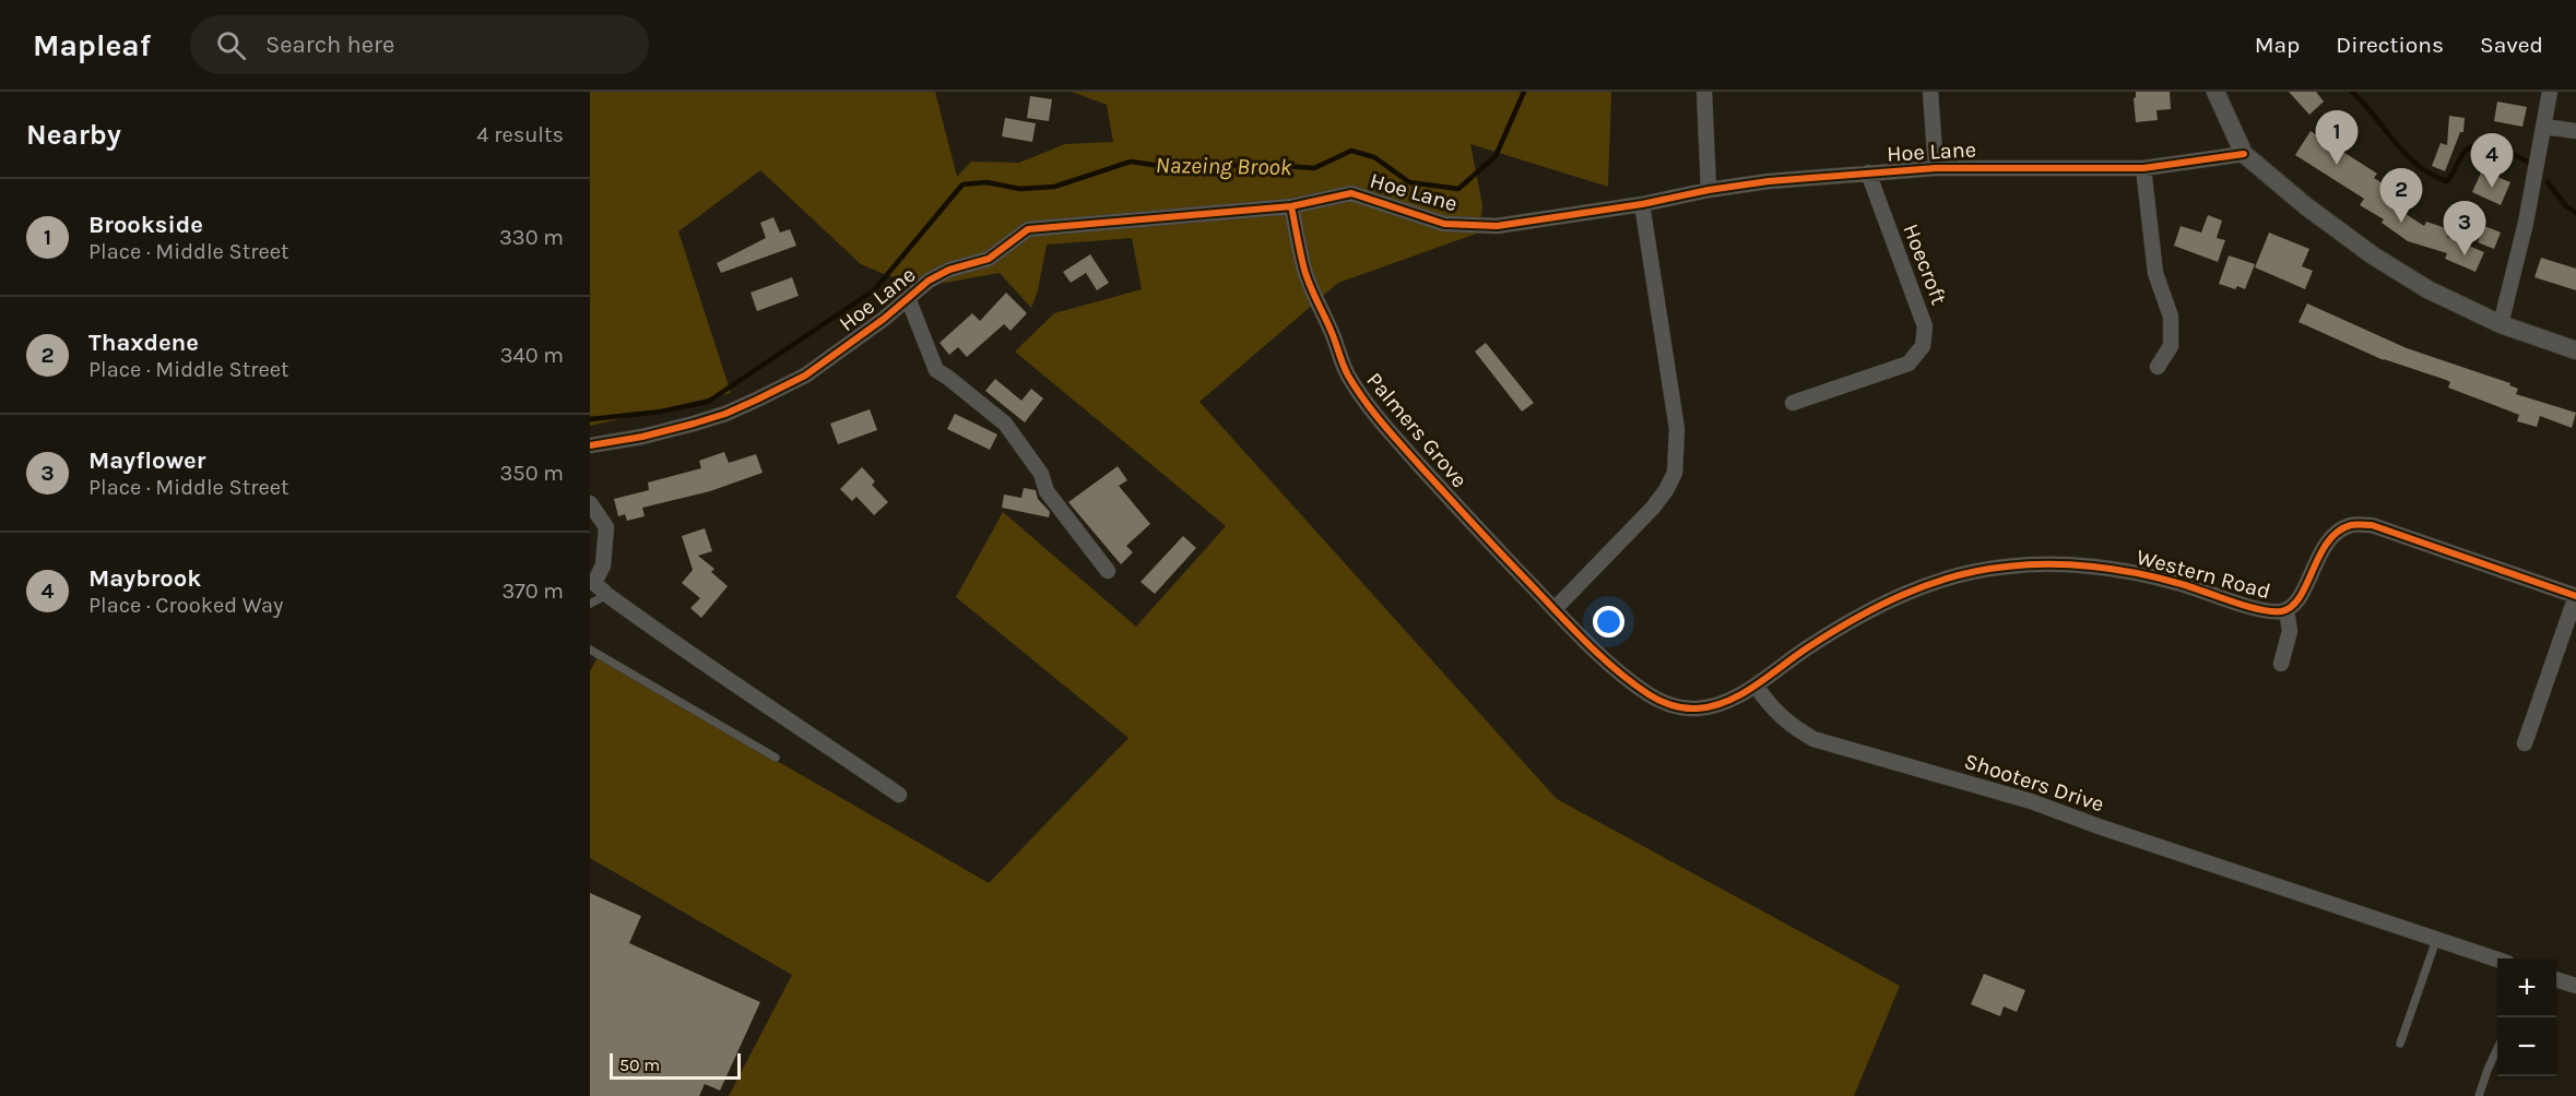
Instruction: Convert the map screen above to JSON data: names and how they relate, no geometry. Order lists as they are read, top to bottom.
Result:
{
  "streets": {
    "street": [
      "Hoe Lane",
      "Hoecroft",
      "Palmers Grove",
      "Western Road",
      "Shooters Drive"
    ]
  },
  "crossings": [
    ["Hoe Lane", "Hoecroft"],
    ["Hoe Lane", "Palmers Grove"],
    ["Palmers Grove", "Western Road"],
    ["Palmers Grove", "Shooters Drive"],
    ["Western Road", "Shooters Drive"]
  ],
  "water": ["Nazeing Brook"],
  "scale_bar": "50 m",
  "page": {
    "header": "Mapleaf",
    "search": "Search here",
    "nav": ["Map", "Directions", "Saved"],
    "heading": ["Nearby", "4 results"],
    "pins": [
      "1",
      "4",
      "2",
      "3"
    ],
    "list": [
      {
        "mark": "1",
        "name": "Brookside",
        "note": "Place · Middle Street",
        "value": "330 m"
      },
      {
        "mark": "2",
        "name": "Thaxdene",
        "note": "Place · Middle Street",
        "value": "340 m"
      },
      {
        "mark": "3",
        "name": "Mayflower",
        "note": "Place · Middle Street",
        "value": "350 m"
      },
      {
        "mark": "4",
        "name": "Maybrook",
        "note": "Place · Crooked Way",
        "value": "370 m"
      }
    ],
    "map_buttons": ["+", "−"],
    "scale": "50 m"
  }
}
